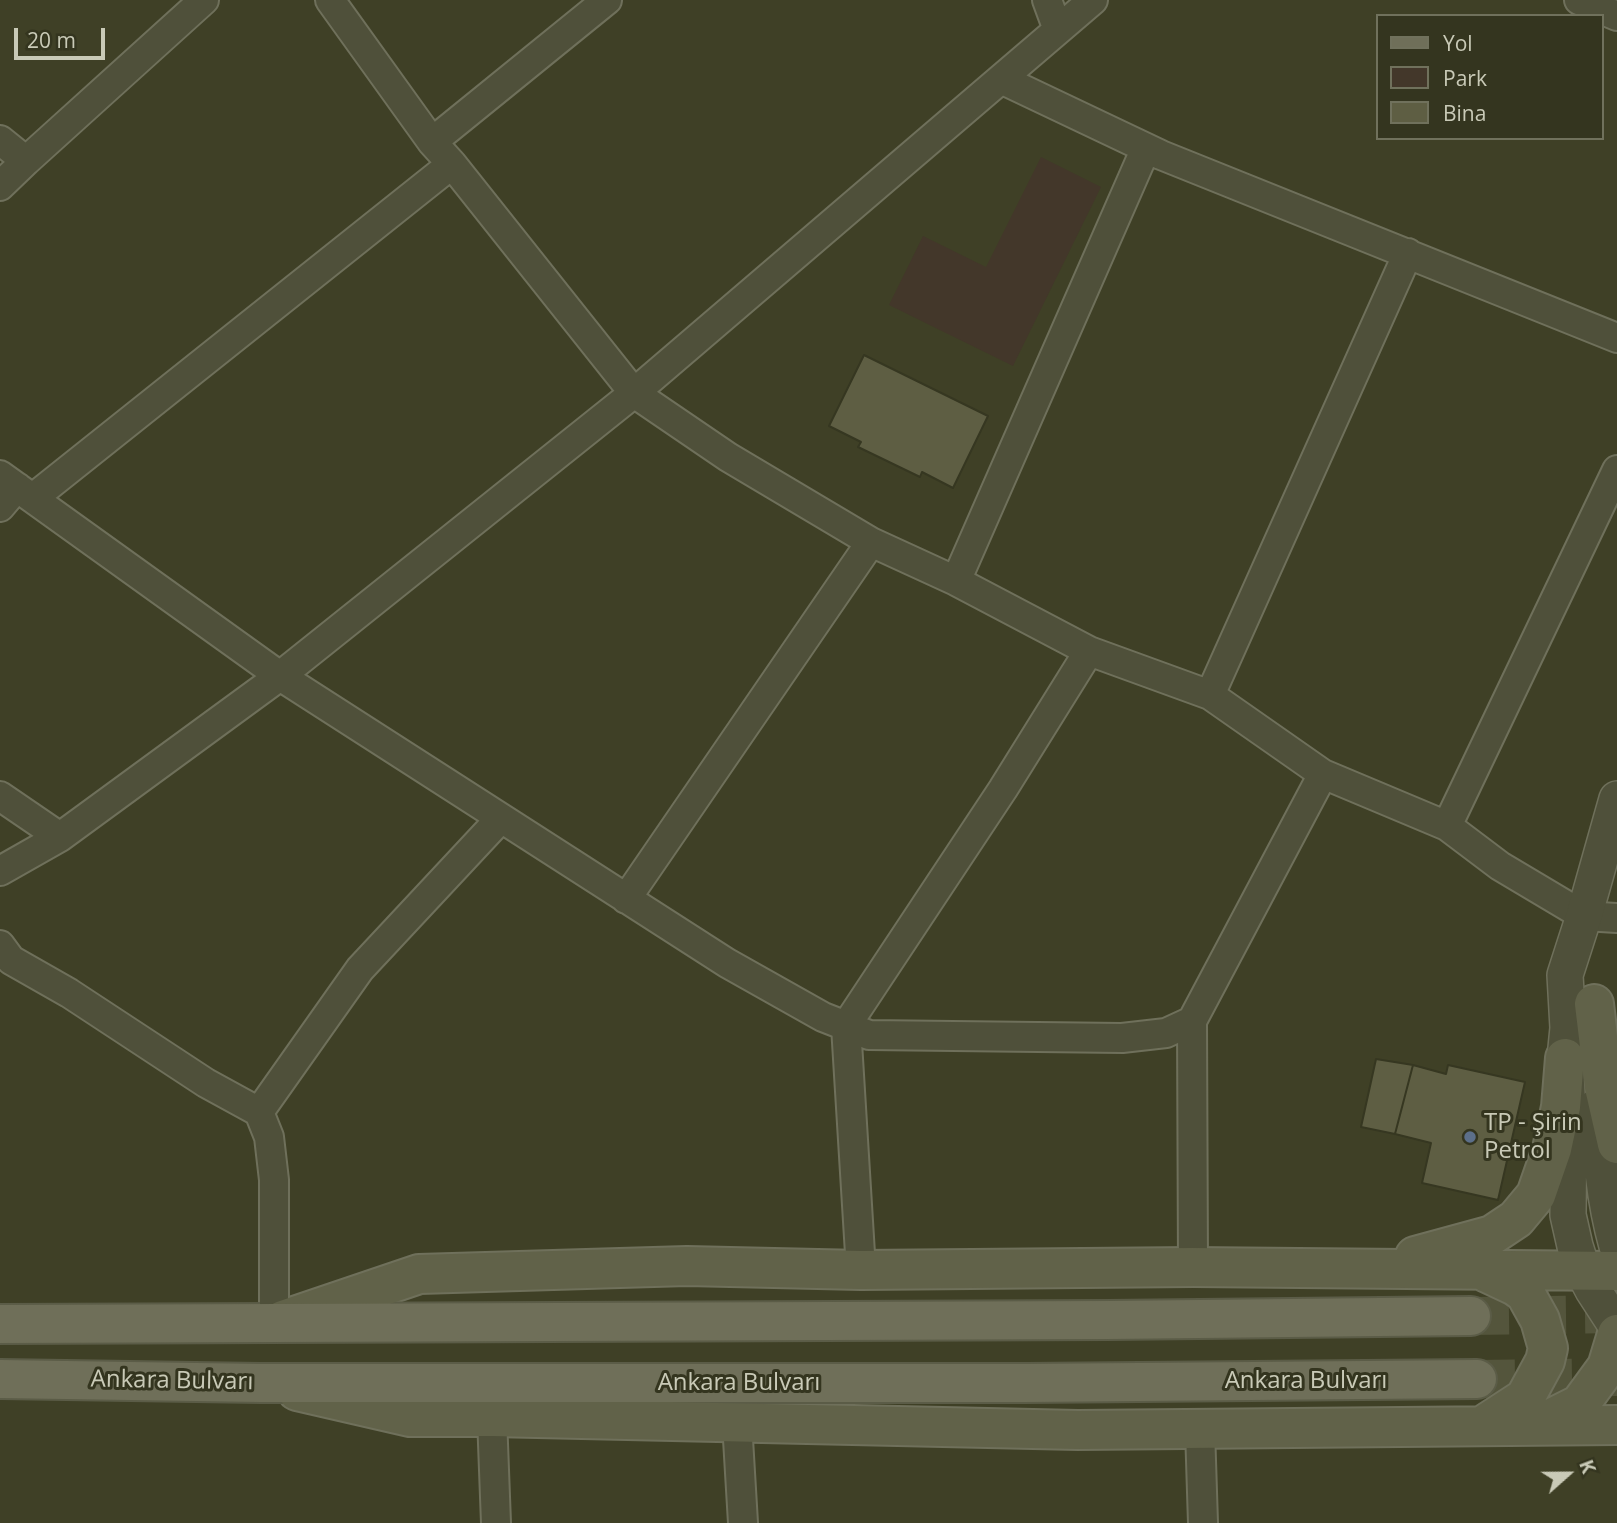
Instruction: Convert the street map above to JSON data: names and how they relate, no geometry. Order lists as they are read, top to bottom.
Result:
{
  "streets": {
    "main road": ["Ankara Bulvarı"]
  },
  "places": ["TP - Şirin Petrol"],
  "legend": ["Yol", "Park", "Bina"],
  "scale_bar": "20 m",
  "north": "right"
}
